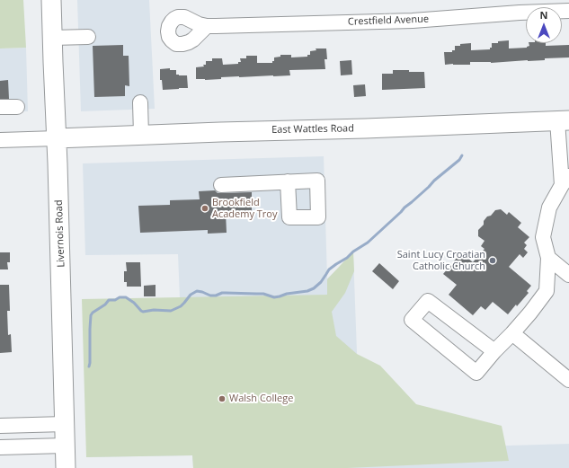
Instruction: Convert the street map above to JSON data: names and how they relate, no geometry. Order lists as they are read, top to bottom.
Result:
{
  "streets": {
    "main road": ["East Wattles Road", "Livernois Road"],
    "street": ["Crestfield Avenue"]
  },
  "crossings": [
    ["East Wattles Road", "Livernois Road"]
  ],
  "places": ["Brookfield Academy Troy", "Saint Lucy Croatian Catholic Church", "Walsh College"],
  "north": "top"
}
